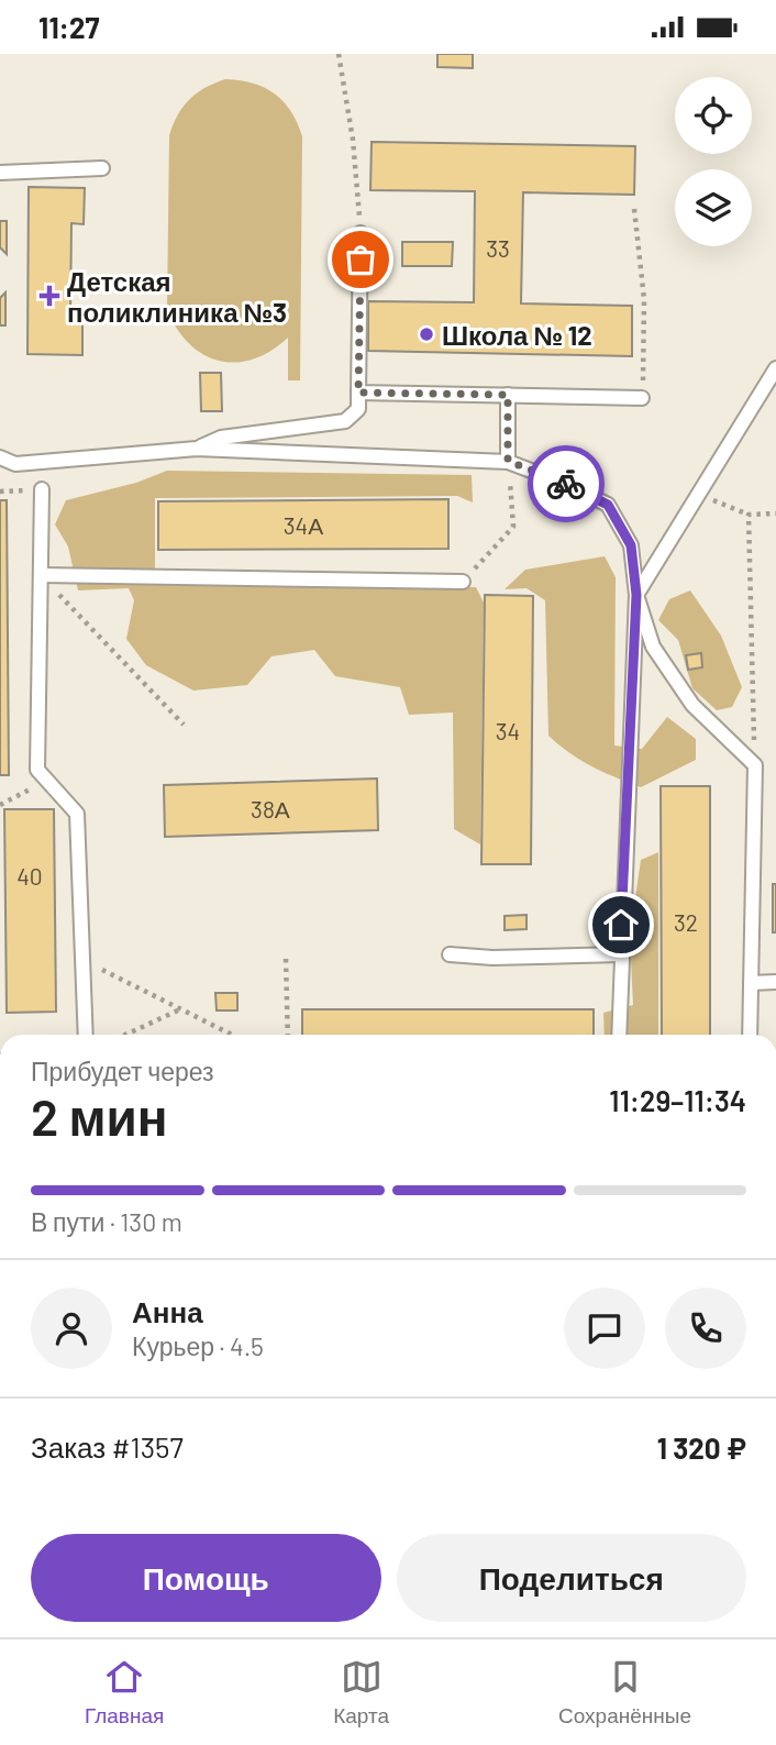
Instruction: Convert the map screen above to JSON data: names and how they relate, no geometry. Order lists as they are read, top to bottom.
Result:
{
  "places": {
    "health": ["Детская поликлиника №3"],
    "other": ["Школа № 12"]
  },
  "house_numbers": [
    "33",
    "34А",
    "34",
    "38А",
    "40",
    "32"
  ],
  "page": {
    "status": "11:27",
    "heading": ["2 мин", "Прибудет через", "11:29–11:34"],
    "panel": [
      "Анна",
      "Курьер · 4.5",
      "Заказ #1357",
      "1 320 ₽"
    ],
    "bar": "В пути · 130 m",
    "buttons": ["Помощь", "Поделиться"],
    "tabs": ["Главная", "Карта", "Сохранённые"]
  }
}
